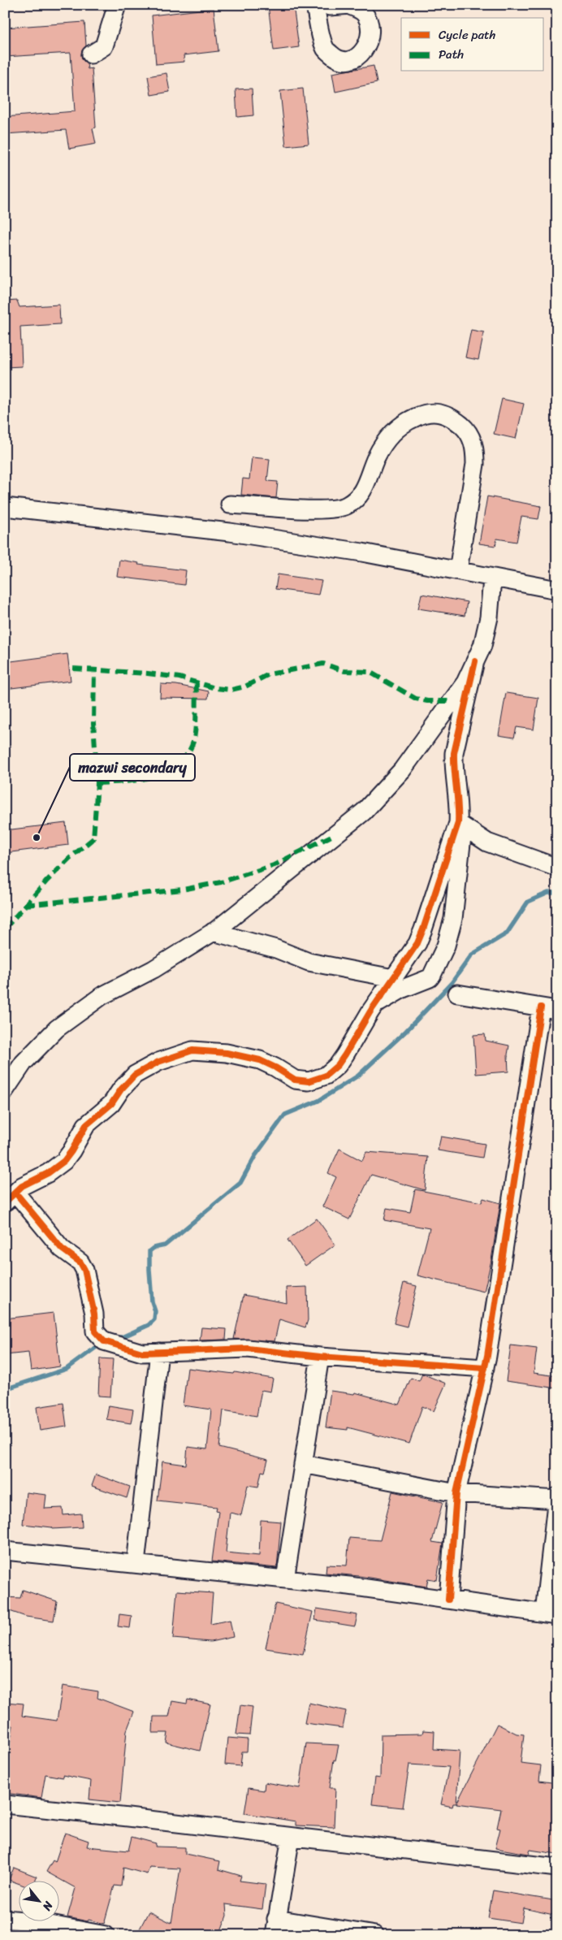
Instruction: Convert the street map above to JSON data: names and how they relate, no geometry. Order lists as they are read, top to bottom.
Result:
{
  "places": ["mazwi secondary"],
  "legend": ["Cycle path", "Path"],
  "north": "bottom right"
}
